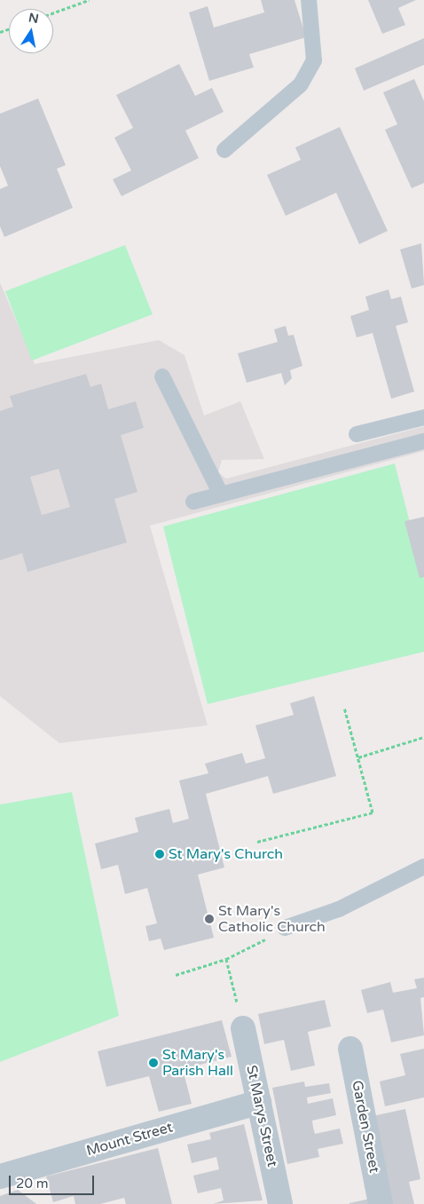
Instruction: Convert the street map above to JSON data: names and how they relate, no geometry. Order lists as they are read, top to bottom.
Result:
{
  "streets": {
    "street": ["St Marys Street", "Garden Street", "Mount Street"]
  },
  "crossings": [
    ["St Marys Street", "Mount Street"]
  ],
  "places": ["St Mary's Church", "St Mary's Catholic Church", "St Mary's Parish Hall"],
  "scale_bar": "20 m",
  "north": "top"
}
